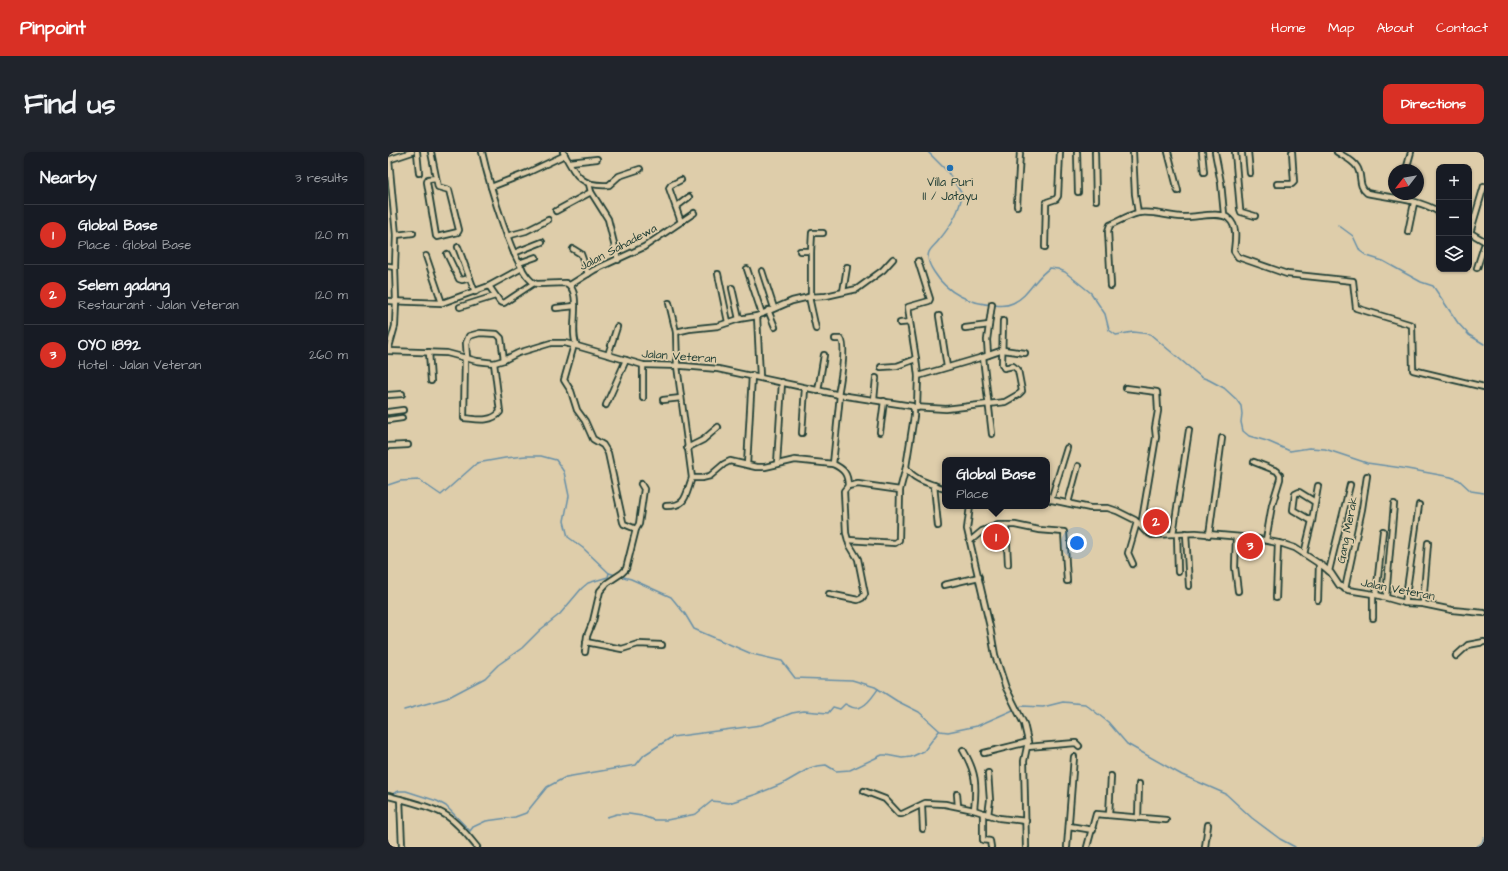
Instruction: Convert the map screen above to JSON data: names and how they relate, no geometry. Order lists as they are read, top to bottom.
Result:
{
  "streets": {
    "street": ["Jalan Sahadewa", "Jalan Veteran", "Gang Merak"]
  },
  "crossings": [
    ["Jalan Veteran", "Gang Merak"]
  ],
  "places": ["Villa Puri II / Jatayu"],
  "north": "bottom left",
  "page": {
    "header": "Pinpoint",
    "nav": [
      "Home",
      "Map",
      "About",
      "Contact"
    ],
    "buttons": "Directions",
    "title": "Find us",
    "heading": ["Nearby", "3 results"],
    "map_buttons": ["+", "−"],
    "list": [
      {
        "mark": "1",
        "name": "Global Base",
        "note": "Place · Global Base",
        "value": "120 m"
      },
      {
        "mark": "2",
        "name": "Selem gadang",
        "note": "Restaurant · Jalan Veteran",
        "value": "120 m"
      },
      {
        "mark": "3",
        "name": "OYO 1892",
        "note": "Hotel · Jalan Veteran",
        "value": "260 m"
      }
    ],
    "popup": ["Global Base", "Place"],
    "pins": ["2", "1", "3"]
  }
}
